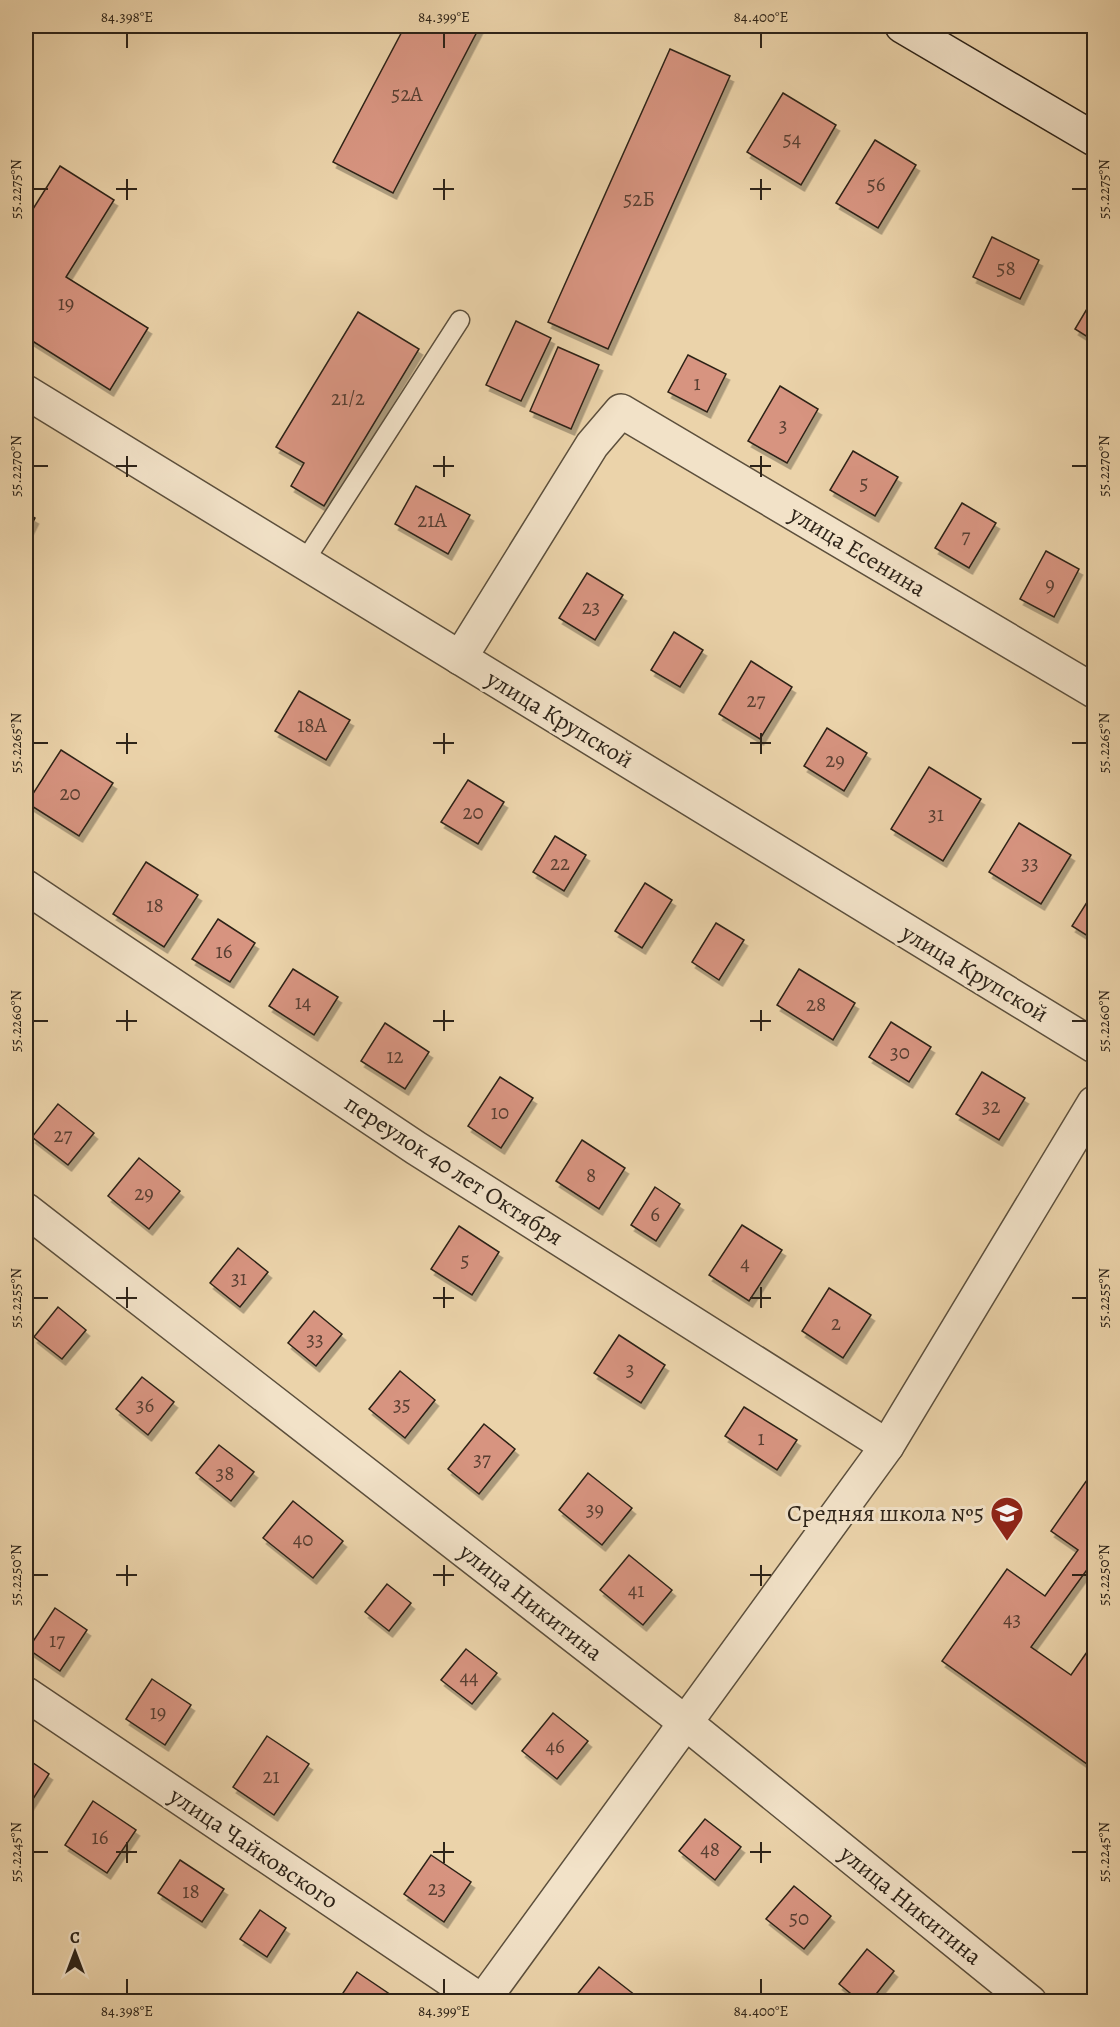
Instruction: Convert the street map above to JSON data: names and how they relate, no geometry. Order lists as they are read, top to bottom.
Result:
{
  "streets": {
    "street": [
      "улица Есенина",
      "улица Крупской",
      "переулок 40 лет Октября",
      "улица Никитина",
      "улица Чайковского"
    ]
  },
  "crossings": [
    ["улица Есенина", "улица Крупской"]
  ],
  "places": {
    "school or university": ["Средняя школа №5"]
  },
  "house_numbers": [
    "52А",
    "54",
    "56",
    "52Б",
    "58",
    "19",
    "1",
    "21/2",
    "3",
    "5",
    "21А",
    "7",
    "9",
    "23",
    "27",
    "18А",
    "29",
    "20",
    "20",
    "31",
    "22",
    "33",
    "18",
    "16",
    "14",
    "28",
    "30",
    "12",
    "32",
    "10",
    "27",
    "8",
    "29",
    "6",
    "5",
    "4",
    "31",
    "2",
    "33",
    "3",
    "35",
    "36",
    "1",
    "37",
    "38",
    "39",
    "40",
    "41",
    "43",
    "17",
    "44",
    "19",
    "46",
    "21",
    "16",
    "48",
    "23",
    "18",
    "50"
  ],
  "north": "top",
  "coordinates": [
    "84.398°E",
    "84.399°E",
    "84.400°E",
    "55.2275°N",
    "55.2270°N",
    "55.2265°N",
    "55.2260°N",
    "55.2255°N",
    "55.2250°N",
    "55.2245°N"
  ]
}
